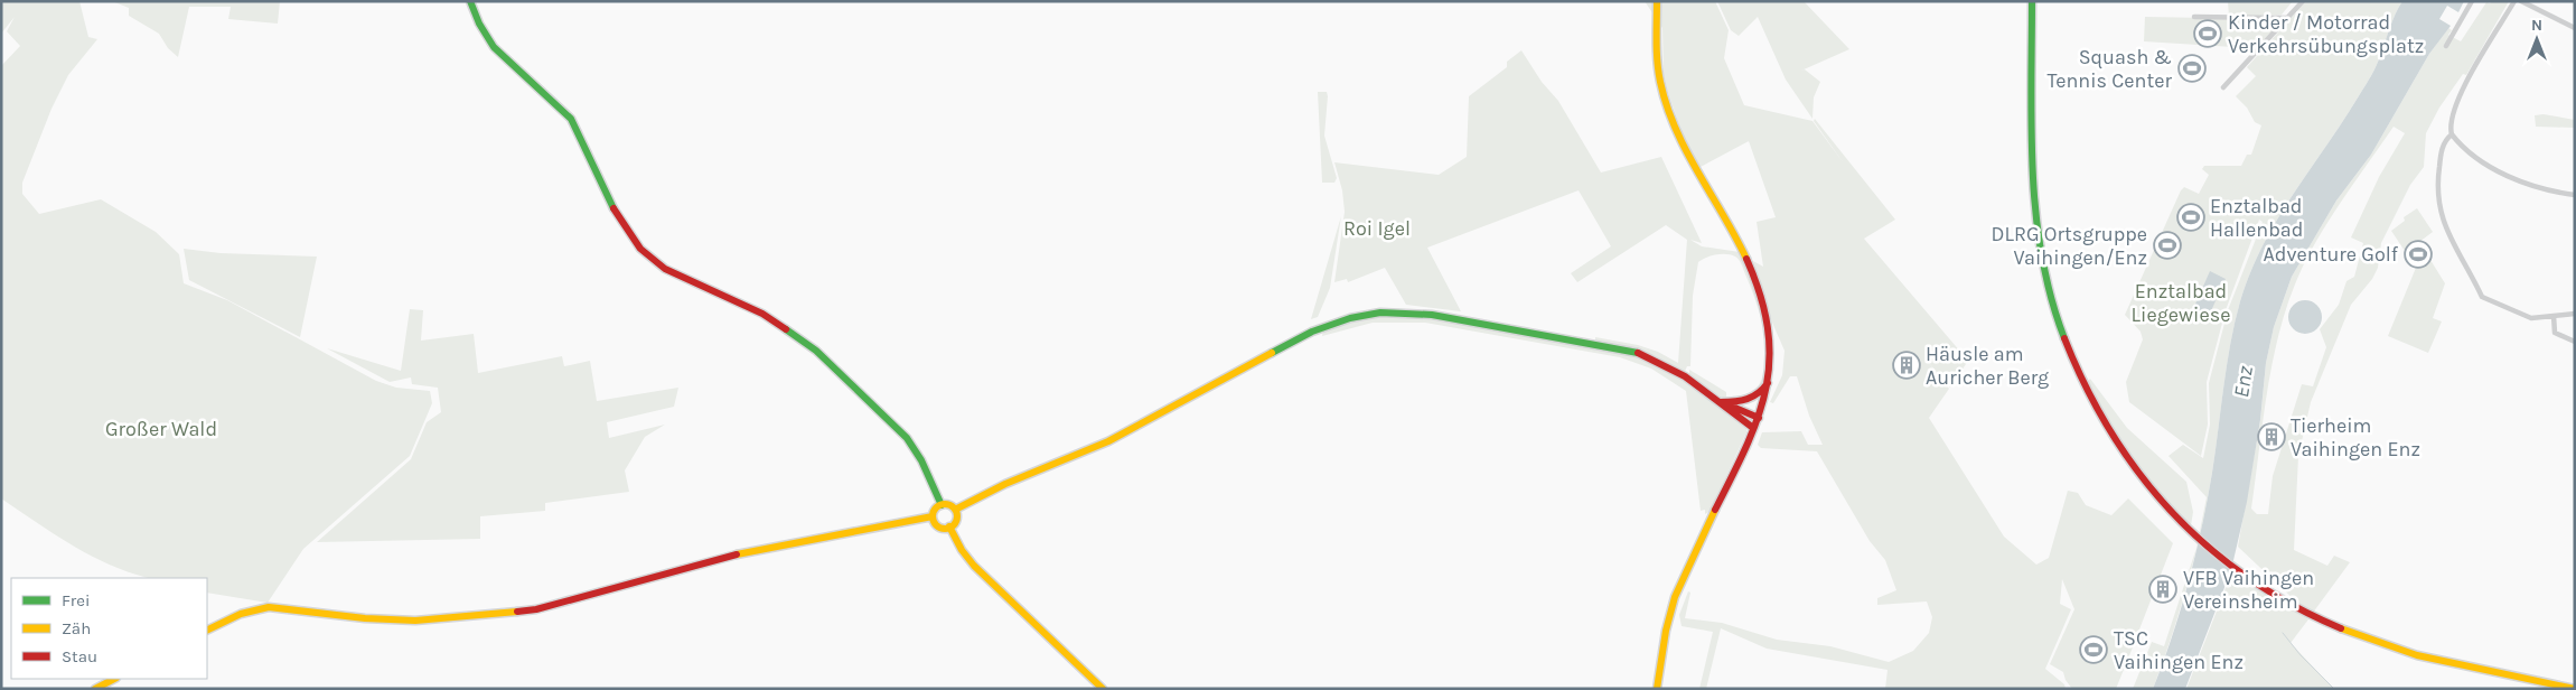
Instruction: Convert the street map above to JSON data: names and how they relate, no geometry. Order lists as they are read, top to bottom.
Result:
{
  "water": ["Enz"],
  "parks": ["Roi Igel", "Enztalbad Liegewiese", "Großer Wald"],
  "places": {
    "sports": [
      "Kinder / Motorrad Verkehrsübungsplatz",
      "Squash & Tennis Center",
      "Enztalbad Hallenbad",
      "DLRG Ortsgruppe Vaihingen/Enz",
      "Adventure Golf",
      "TSC Vaihingen Enz"
    ],
    "building": ["Häusle am Auricher Berg", "Tierheim Vaihingen Enz", "VFB Vaihingen Vereinsheim"]
  },
  "legend": ["Frei", "Zäh", "Stau"],
  "north": "top"
}
